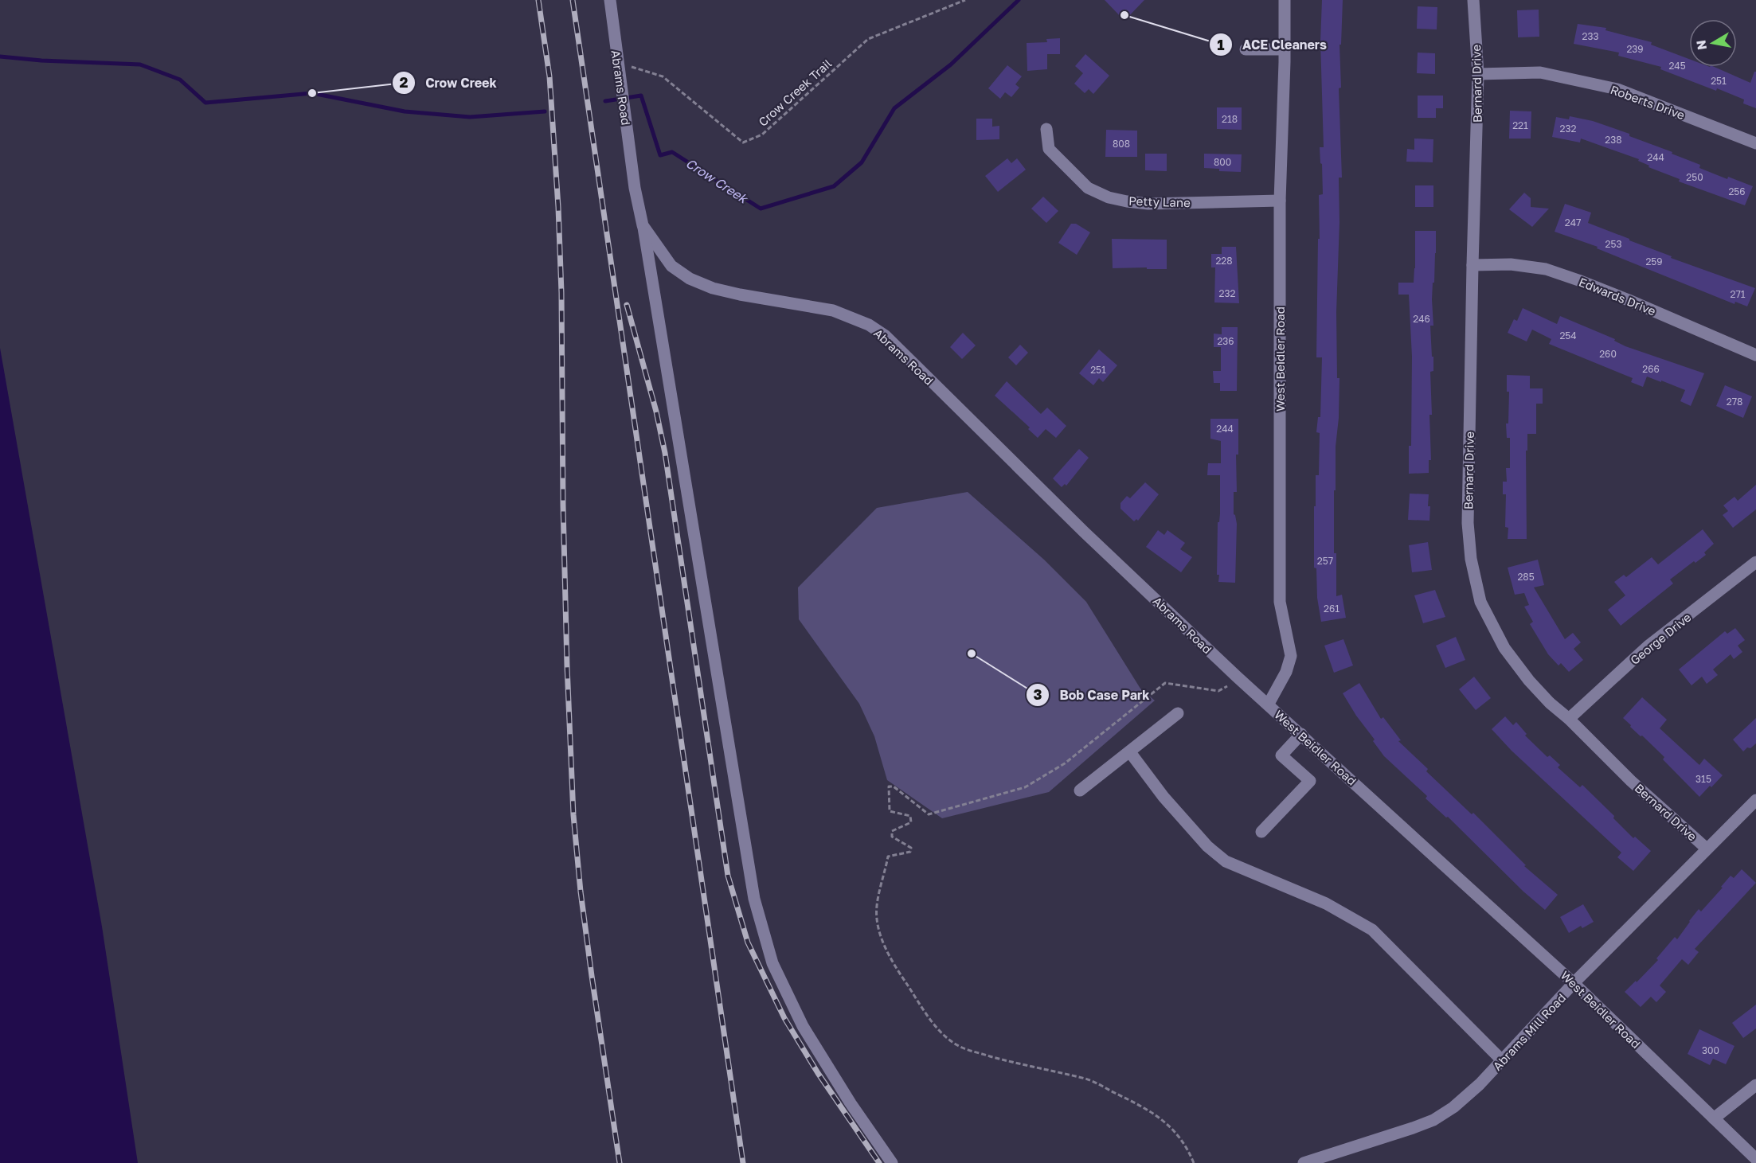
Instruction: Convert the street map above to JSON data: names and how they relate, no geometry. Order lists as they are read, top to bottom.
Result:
{
  "streets": {
    "street": [
      "Bernard Drive",
      "Abrams Road",
      "Roberts Drive",
      "Petty Lane",
      "Edwards Drive",
      "West Beidler Road",
      "George Drive",
      "Abrams Mill Road"
    ],
    "path": ["Crow Creek Trail"]
  },
  "crossings": [
    ["Bernard Drive", "Roberts Drive"],
    ["Bernard Drive", "Edwards Drive"],
    ["Bernard Drive", "George Drive"],
    ["Bernard Drive", "Abrams Mill Road"],
    ["Abrams Road", "Crow Creek Trail"],
    ["Abrams Road", "West Beidler Road"],
    ["Petty Lane", "West Beidler Road"],
    ["West Beidler Road", "Abrams Mill Road"]
  ],
  "water": ["Crow Creek"],
  "places": ["ACE Cleaners", "Crow Creek", "Bob Case Park"],
  "house_numbers": [
    "233",
    "239",
    "245",
    "251",
    "218",
    "221",
    "232",
    "238",
    "808",
    "244",
    "800",
    "250",
    "256",
    "247",
    "253",
    "228",
    "259",
    "232",
    "271",
    "246",
    "254",
    "236",
    "260",
    "266",
    "251",
    "278",
    "244",
    "257",
    "285",
    "261",
    "315",
    "300"
  ],
  "north": "left"
}
